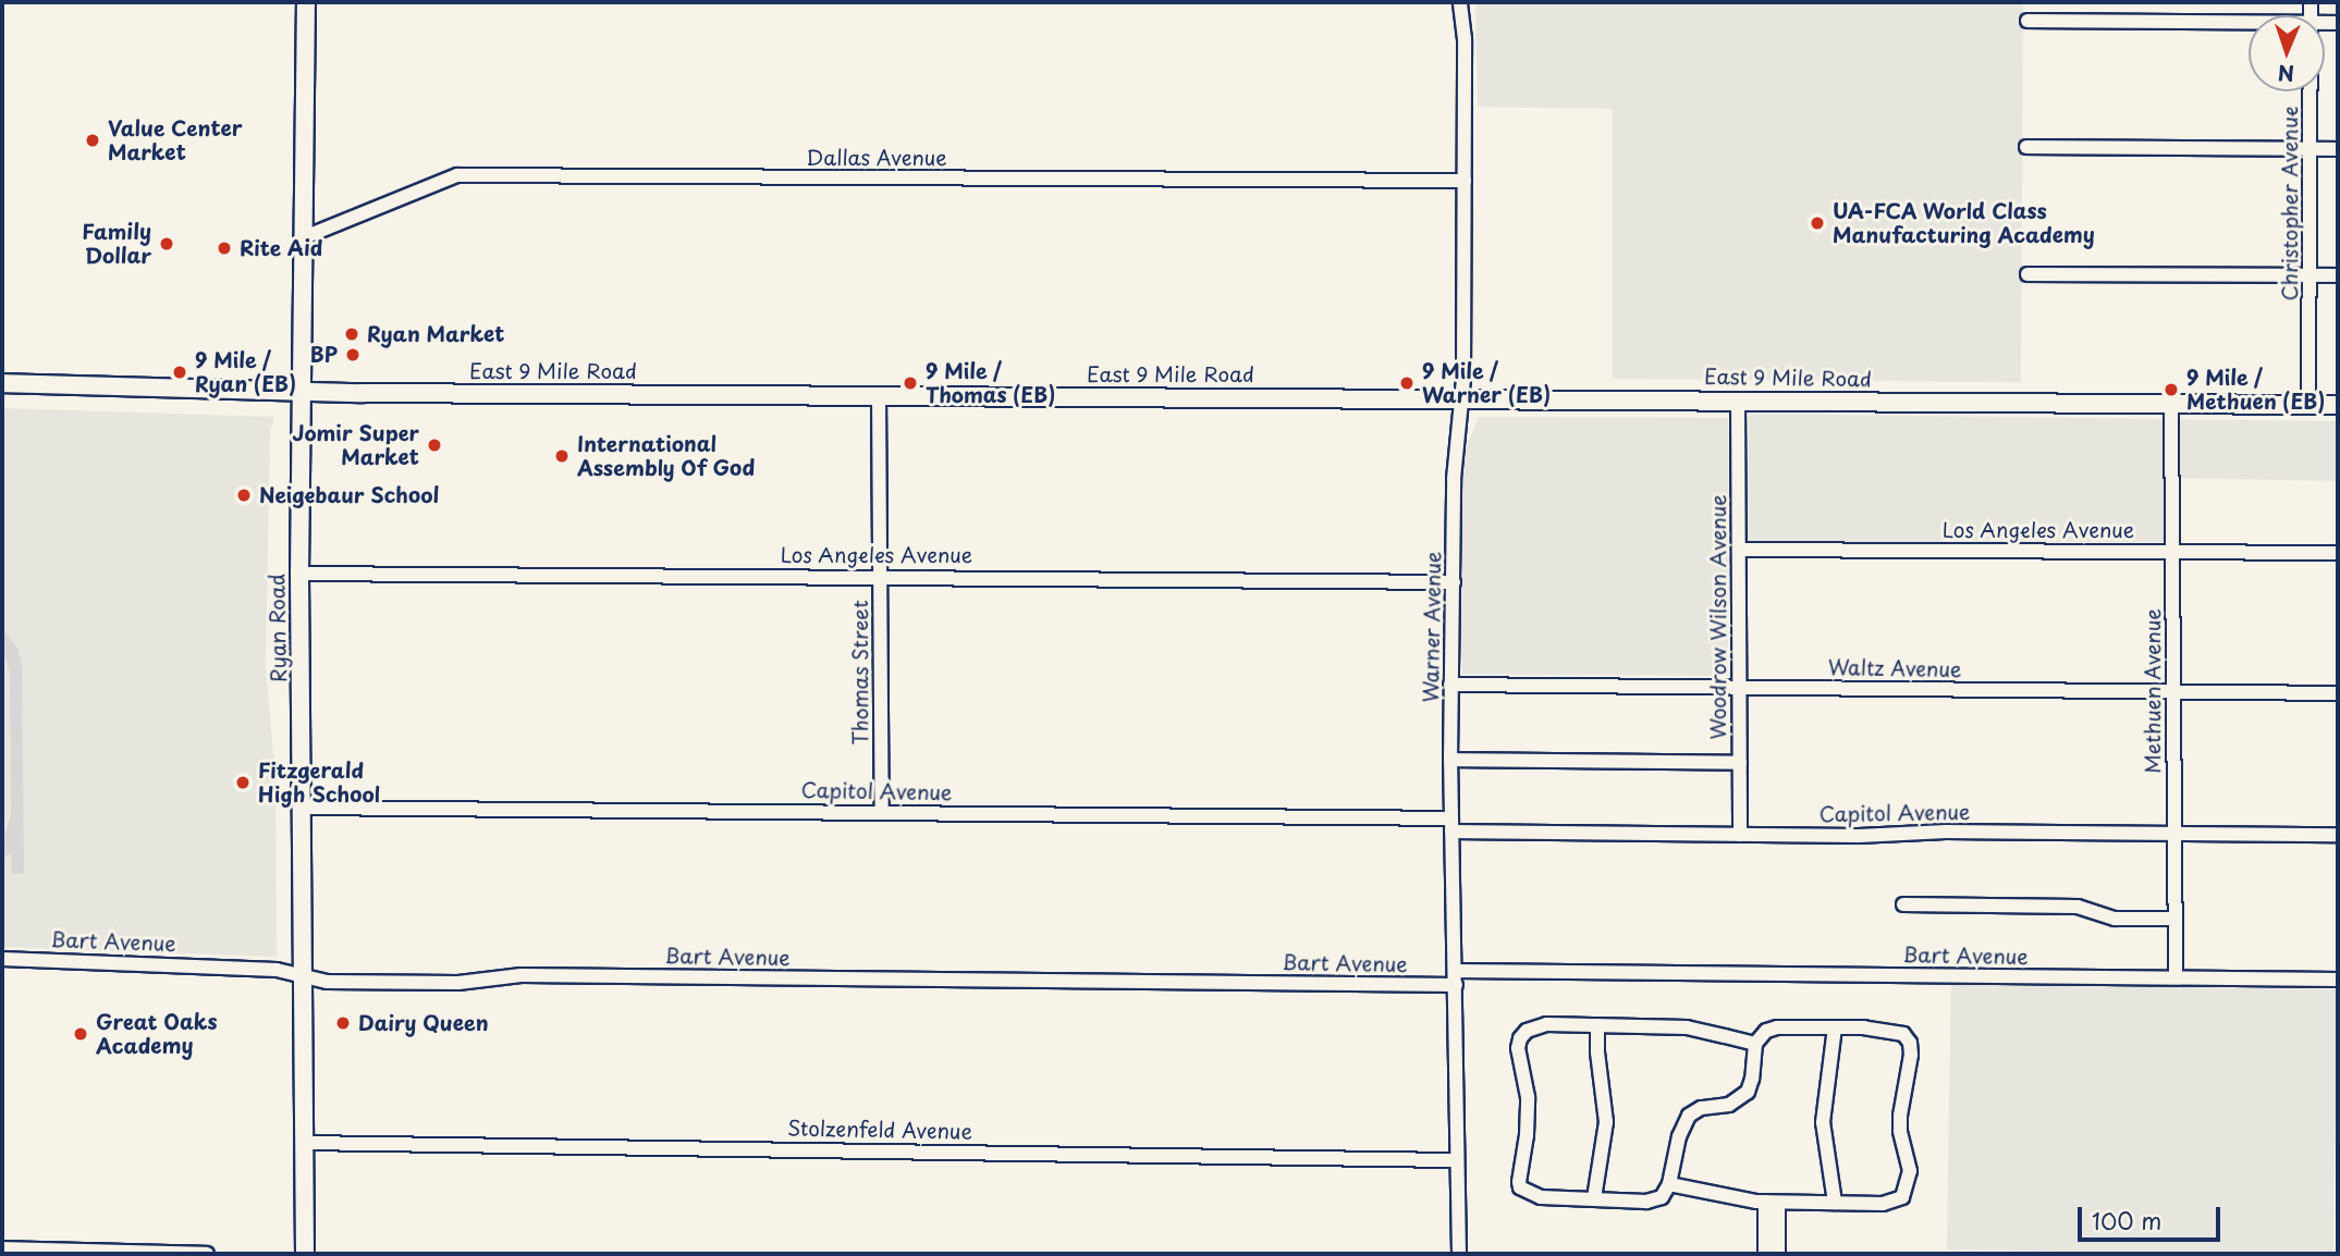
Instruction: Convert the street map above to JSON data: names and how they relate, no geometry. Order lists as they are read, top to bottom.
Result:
{
  "streets": {
    "main road": ["East 9 Mile Road", "Ryan Road"],
    "street": [
      "Dallas Avenue",
      "Christopher Avenue",
      "Los Angeles Avenue",
      "Woodrow Wilson Avenue",
      "Warner Avenue",
      "Waltz Avenue",
      "Thomas Street",
      "Methuen Avenue",
      "Capitol Avenue",
      "Bart Avenue",
      "Stolzenfeld Avenue"
    ]
  },
  "crossings": [
    ["Dallas Avenue", "Warner Avenue"],
    ["Dallas Avenue", "Ryan Road"],
    ["Christopher Avenue", "East 9 Mile Road"],
    ["East 9 Mile Road", "Woodrow Wilson Avenue"],
    ["East 9 Mile Road", "Warner Avenue"],
    ["East 9 Mile Road", "Ryan Road"],
    ["East 9 Mile Road", "Thomas Street"],
    ["East 9 Mile Road", "Methuen Avenue"],
    ["Los Angeles Avenue", "Woodrow Wilson Avenue"],
    ["Los Angeles Avenue", "Warner Avenue"],
    ["Los Angeles Avenue", "Ryan Road"],
    ["Los Angeles Avenue", "Thomas Street"],
    ["Los Angeles Avenue", "Methuen Avenue"],
    ["Woodrow Wilson Avenue", "Waltz Avenue"],
    ["Woodrow Wilson Avenue", "Capitol Avenue"],
    ["Warner Avenue", "Waltz Avenue"],
    ["Warner Avenue", "Capitol Avenue"],
    ["Warner Avenue", "Bart Avenue"],
    ["Warner Avenue", "Stolzenfeld Avenue"],
    ["Ryan Road", "Capitol Avenue"],
    ["Ryan Road", "Bart Avenue"],
    ["Ryan Road", "Stolzenfeld Avenue"],
    ["Waltz Avenue", "Methuen Avenue"],
    ["Thomas Street", "Capitol Avenue"],
    ["Methuen Avenue", "Capitol Avenue"],
    ["Methuen Avenue", "Bart Avenue"]
  ],
  "places": [
    "Value Center Market",
    "UA-FCA World Class Manufacturing Academy",
    "Family Dollar",
    "Rite Aid",
    "Ryan Market",
    "BP",
    "9 Mile / Ryan (EB)",
    "9 Mile / Thomas (EB)",
    "9 Mile / Warner (EB)",
    "9 Mile / Methuen (EB)",
    "Jomir Super Market",
    "International Assembly Of God",
    "Neigebaur School",
    "Fitzgerald High School",
    "Dairy Queen",
    "Great Oaks Academy"
  ],
  "scale_bar": "100 m",
  "north": "bottom"
}
